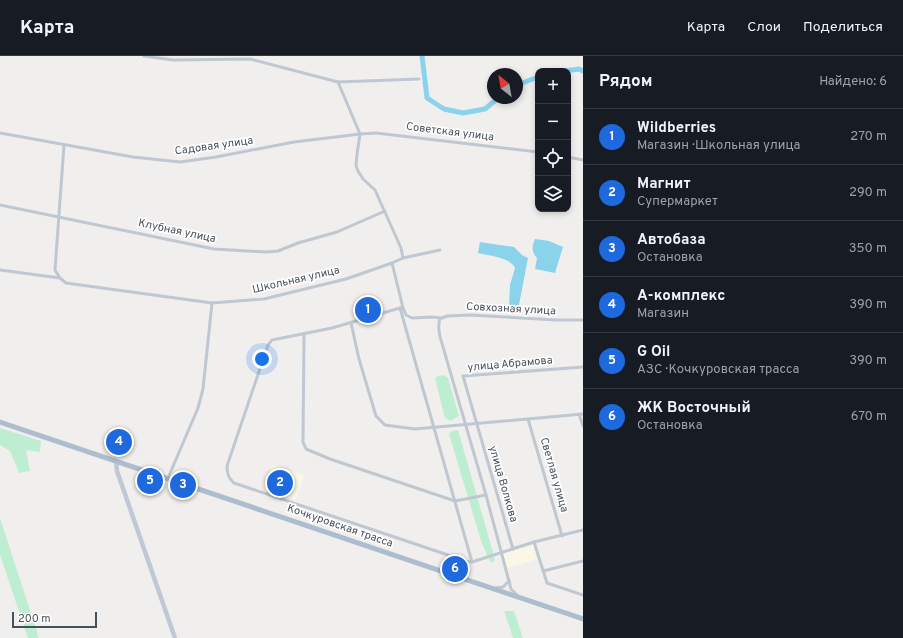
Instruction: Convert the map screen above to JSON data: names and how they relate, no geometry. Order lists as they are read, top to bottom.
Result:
{
  "streets": {
    "main road": ["Кочкуровская трасса"],
    "street": [
      "Советская улица",
      "Садовая улица",
      "Клубная улица",
      "Школьная улица",
      "Совхозная улица",
      "улица Абрамова",
      "Светлая улица",
      "улица Волкова"
    ]
  },
  "crossings": [
    ["Советская улица", "Садовая улица"],
    ["улица Абрамова", "улица Волкова"]
  ],
  "scale_bar": "200 m",
  "north": "top left",
  "page": {
    "header": "Карта",
    "nav": ["Карта", "Слои", "Поделиться"],
    "heading": ["Рядом", "Найдено: 6"],
    "map_buttons": ["+", "−"],
    "list": [
      {
        "mark": "1",
        "name": "Wildberries",
        "note": "Магазин · Школьная улица",
        "value": "270 m"
      },
      {
        "mark": "2",
        "name": "Магнит",
        "note": "Супермаркет",
        "value": "290 m"
      },
      {
        "mark": "3",
        "name": "Автобаза",
        "note": "Остановка",
        "value": "350 m"
      },
      {
        "mark": "4",
        "name": "А-комплекс",
        "note": "Магазин",
        "value": "390 m"
      },
      {
        "mark": "5",
        "name": "G Oil",
        "note": "АЗС · Кочкуровская трасса",
        "value": "390 m"
      },
      {
        "mark": "6",
        "name": "ЖК Восточный",
        "note": "Остановка",
        "value": "670 m"
      }
    ],
    "pins": [
      "1",
      "4",
      "5",
      "2",
      "3",
      "6"
    ],
    "scale": "200 m"
  }
}
